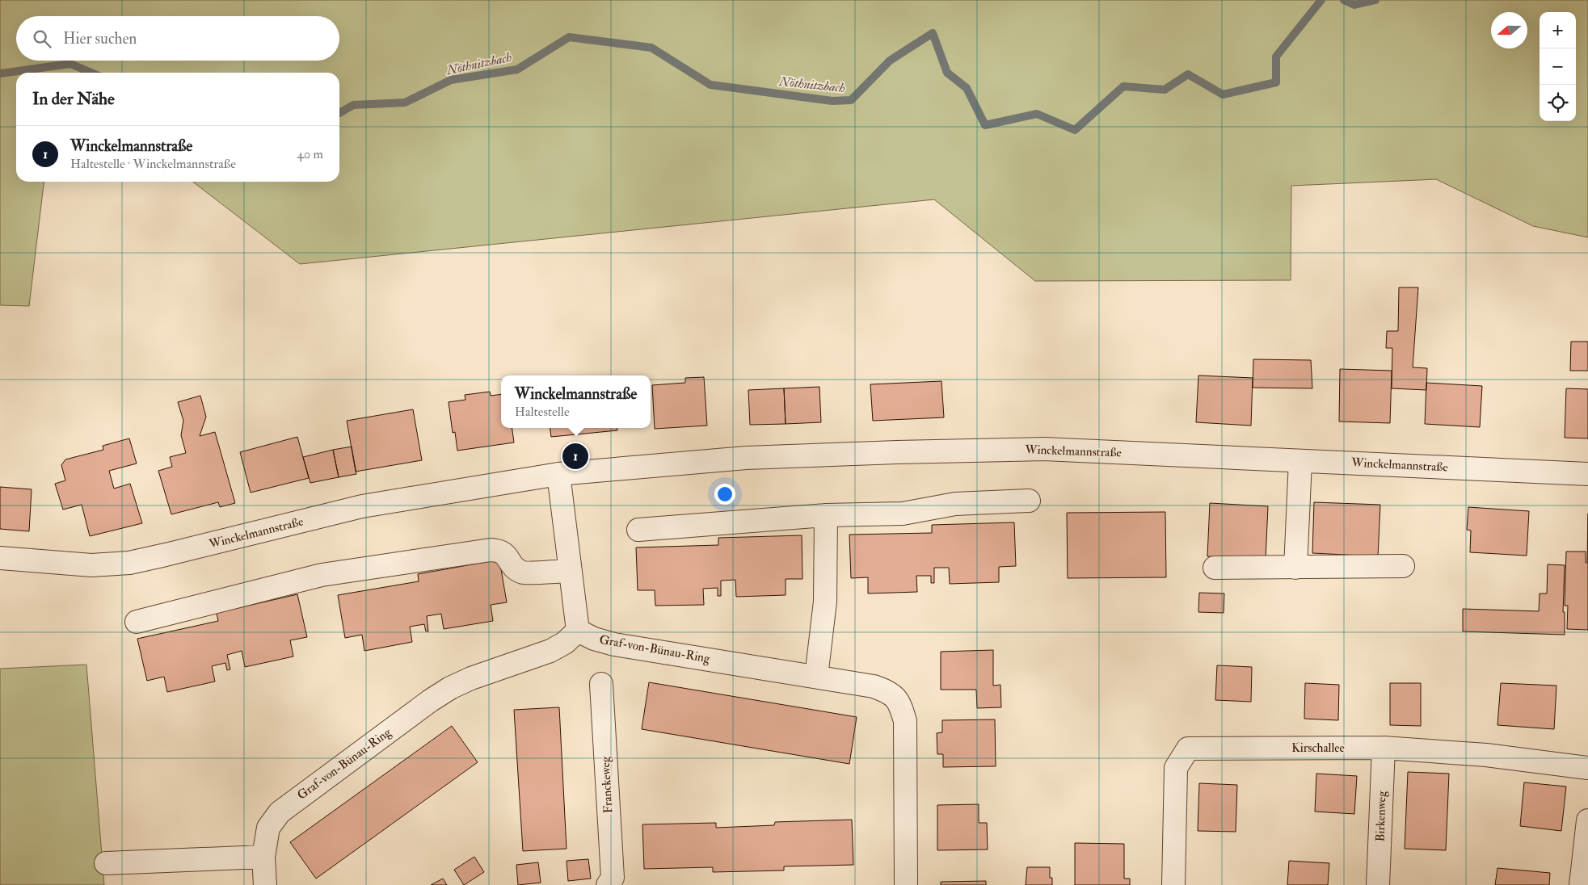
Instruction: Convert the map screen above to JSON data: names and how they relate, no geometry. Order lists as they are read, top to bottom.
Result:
{
  "streets": {
    "street": [
      "Winckelmannstraße",
      "Graf-von-Bünau-Ring",
      "Kirschallee",
      "Franckeweg",
      "Birkenweg"
    ]
  },
  "crossings": [
    ["Kirschallee", "Birkenweg"]
  ],
  "water": ["Nöthnitzbach"],
  "north": "left",
  "page": {
    "map_buttons": ["+", "−"],
    "search": "Hier suchen",
    "heading": "In der Nähe",
    "list": [
      {
        "mark": "1",
        "name": "Winckelmannstraße",
        "note": "Haltestelle · Winckelmannstraße",
        "value": "40 m"
      }
    ],
    "popup": ["Winckelmannstraße", "Haltestelle"],
    "pins": "1"
  }
}
